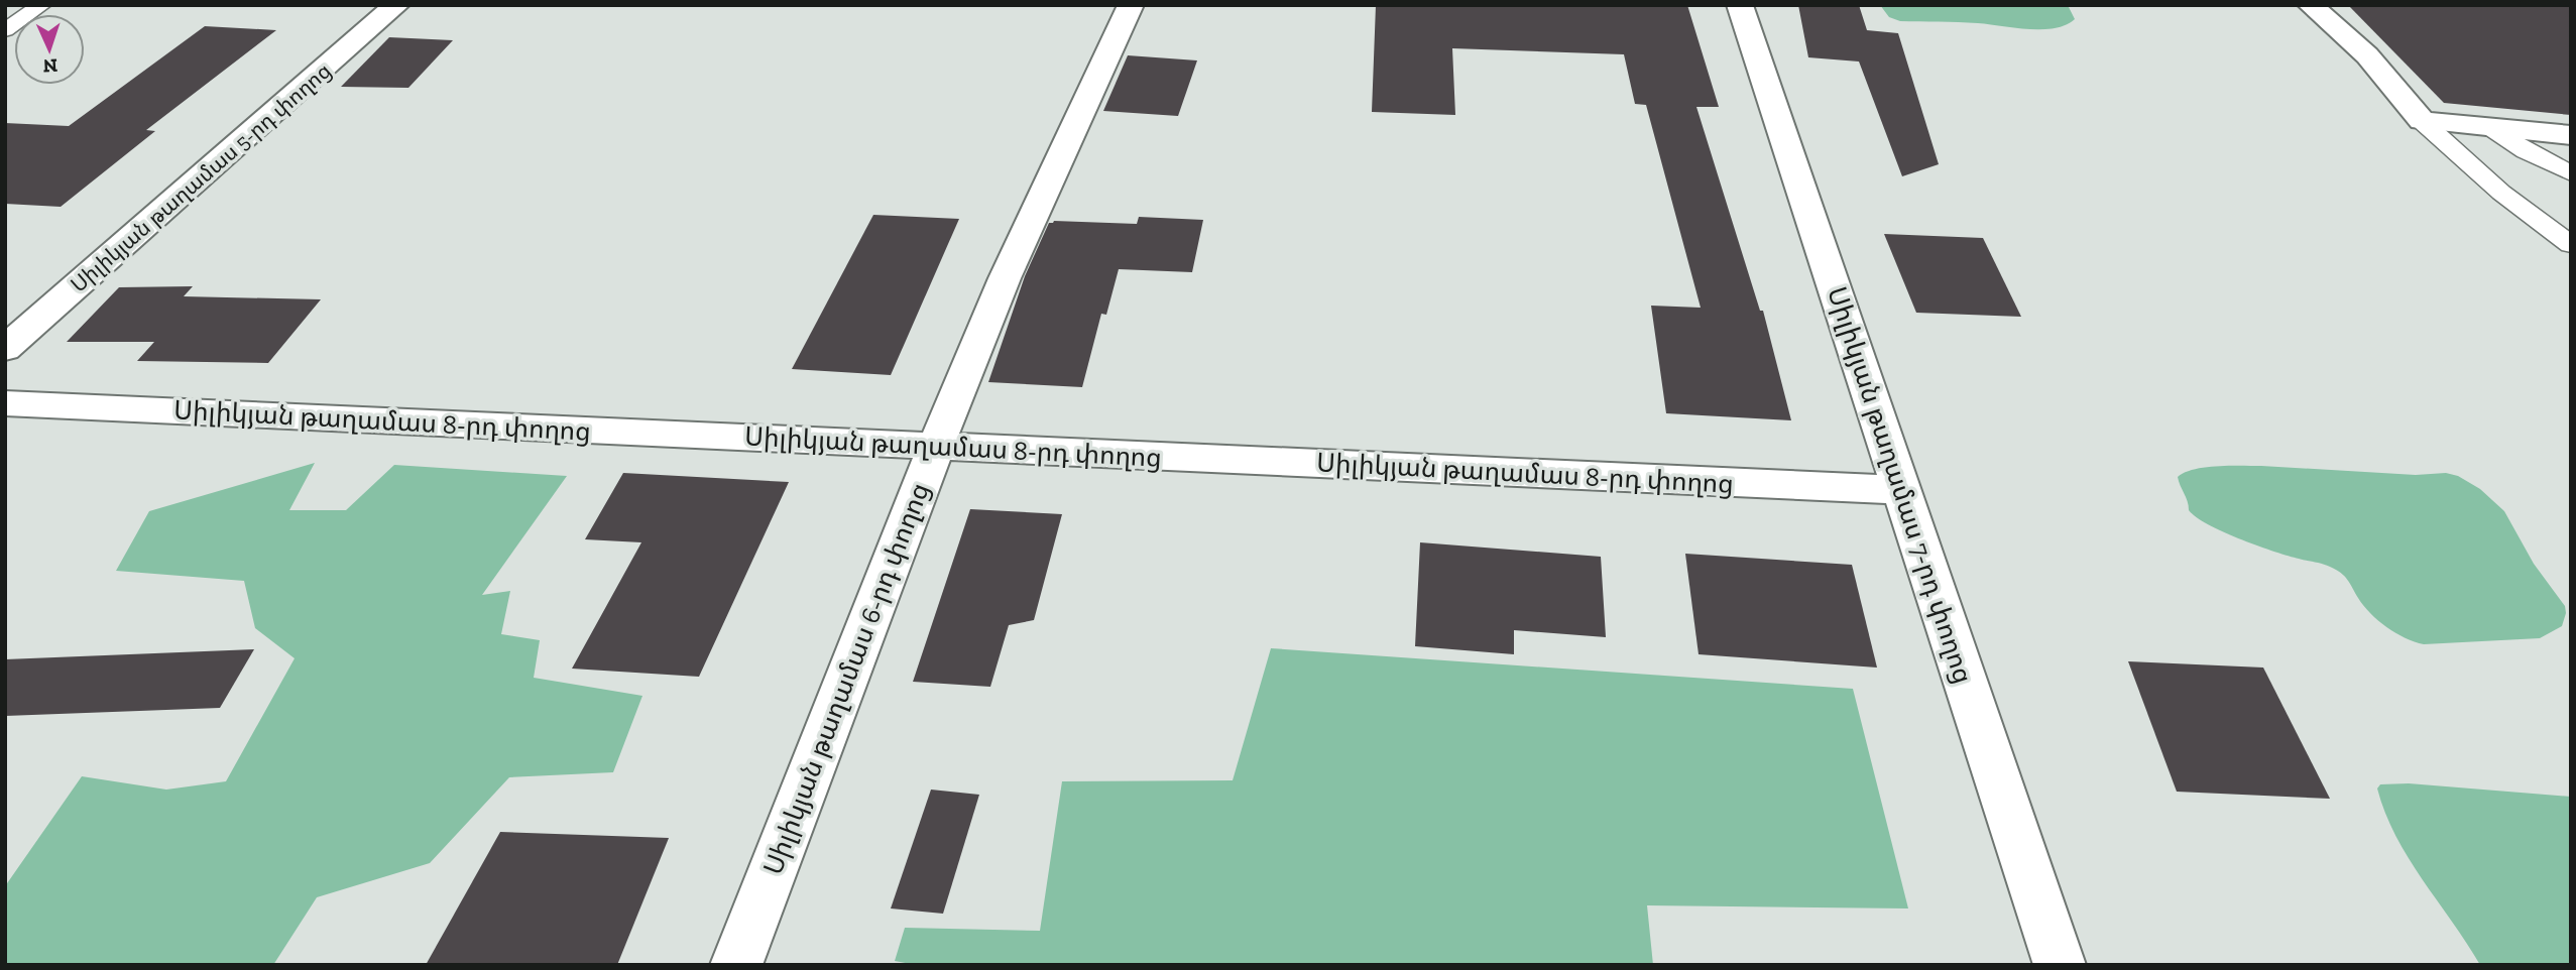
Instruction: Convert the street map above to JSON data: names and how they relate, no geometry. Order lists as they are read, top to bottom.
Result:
{
  "streets": {
    "street": [
      "Սիլիկյան թաղամաս 5-րդ փողոց",
      "Սիլիկյան թաղամաս 8-րդ փողոց",
      "Սիլիկյան թաղամաս 7-րդ փողոց",
      "Սիլիկյան թաղամաս 6-րդ փողոց"
    ]
  },
  "crossings": [
    ["Սիլիկյան թաղամաս 8-րդ փողոց", "Սիլիկյան թաղամաս 7-րդ փողոց"],
    ["Սիլիկյան թաղամաս 8-րդ փողոց", "Սիլիկյան թաղամաս 6-րդ փողոց"]
  ],
  "north": "bottom"
}
